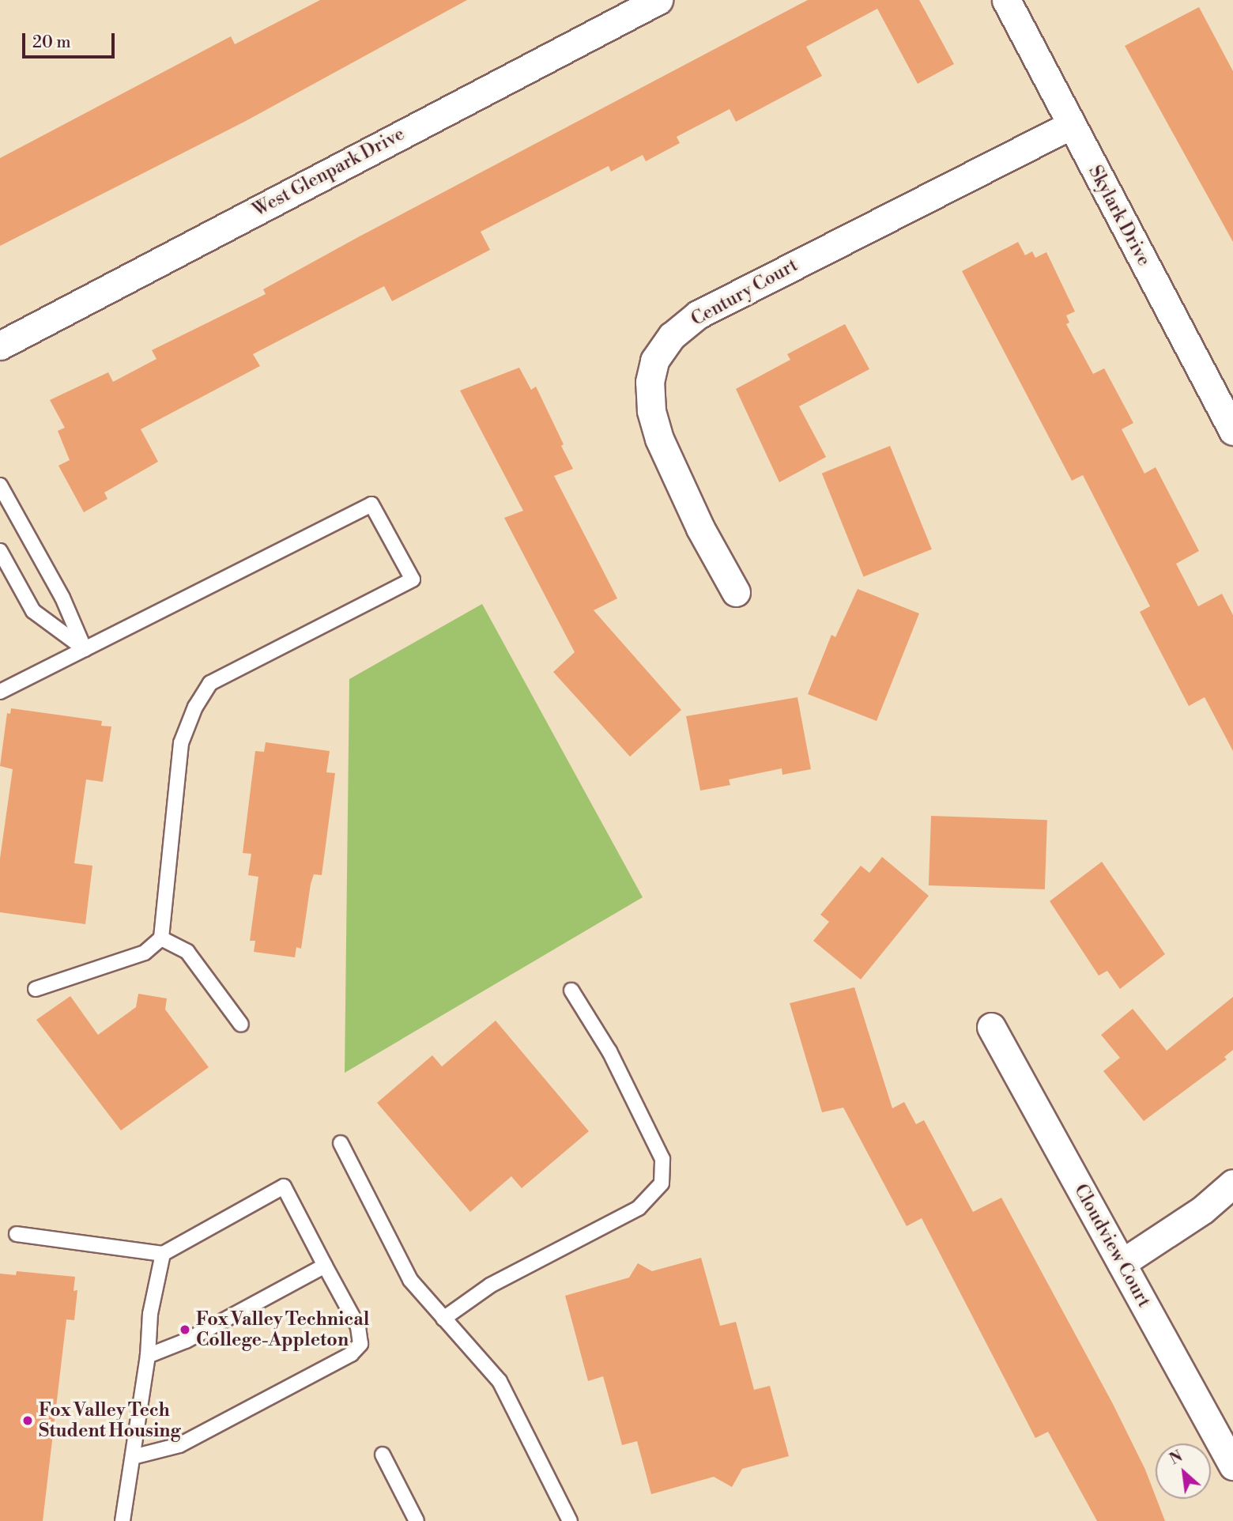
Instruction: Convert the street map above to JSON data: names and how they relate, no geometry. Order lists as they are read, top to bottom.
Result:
{
  "streets": {
    "street": [
      "West Glenpark Drive",
      "Skylark Drive",
      "Century Court",
      "Cloudview Court"
    ]
  },
  "crossings": [
    ["Skylark Drive", "Century Court"]
  ],
  "places": ["Fox Valley Technical College-Appleton", "Fox Valley Tech Student Housing"],
  "scale_bar": "20 m",
  "north": "top left"
}
